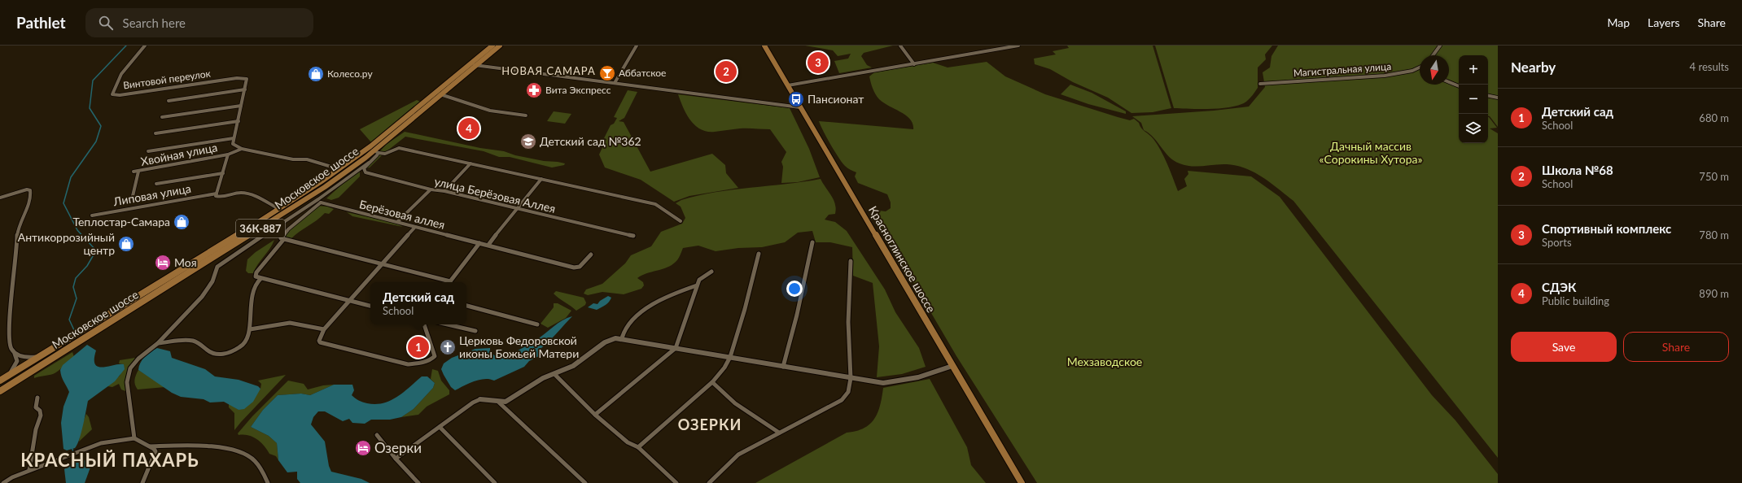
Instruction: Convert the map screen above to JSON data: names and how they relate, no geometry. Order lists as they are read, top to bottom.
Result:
{
  "streets": {
    "main road": ["Московское шоссе", "36К-887", "Красноглинское шоссе"],
    "street": [
      "Магистральная улица",
      "Винтовой переулок",
      "Хвойная улица",
      "Липовая улица",
      "улица Берёзовая Аллея",
      "Берёзовая аллея"
    ]
  },
  "crossings": [
    ["Московское шоссе", "Липовая улица"]
  ],
  "districts": ["НОВАЯ САМАРА", "ОЗЕРКИ", "КРАСНЫЙ ПАХАРЬ"],
  "parks": ["Дачный массив «Сорокины Хутора»", "Мехзаводское"],
  "places": {
    "bar": ["Аббатское"],
    "shop": ["Колесо.ру", "Теплостар-Самара", "Антикоррозийный центр"],
    "pharmacy": ["Вита Экспресс"],
    "bus stop": ["Пансионат"],
    "school or university": ["Детский сад №362"],
    "hotel": ["Моя", "Озерки"],
    "church": ["Церковь Федоровской иконы Божьей Матери"]
  },
  "north": "bottom",
  "page": {
    "header": "Pathlet",
    "search": "Search here",
    "nav": ["Map", "Layers", "Share"],
    "heading": ["Nearby", "4 results"],
    "pins": [
      "3",
      "2",
      "4",
      "1"
    ],
    "map_buttons": ["+", "−"],
    "list": [
      {
        "mark": "1",
        "name": "Детский сад",
        "note": "School",
        "value": "680 m"
      },
      {
        "mark": "2",
        "name": "Школа №68",
        "note": "School",
        "value": "750 m"
      },
      {
        "mark": "3",
        "name": "Спортивный комплекс",
        "note": "Sports",
        "value": "780 m"
      },
      {
        "mark": "4",
        "name": "СДЭК",
        "note": "Public building",
        "value": "890 m"
      }
    ],
    "popup": ["Детский сад", "School"],
    "buttons": ["Save", "Share"]
  }
}
